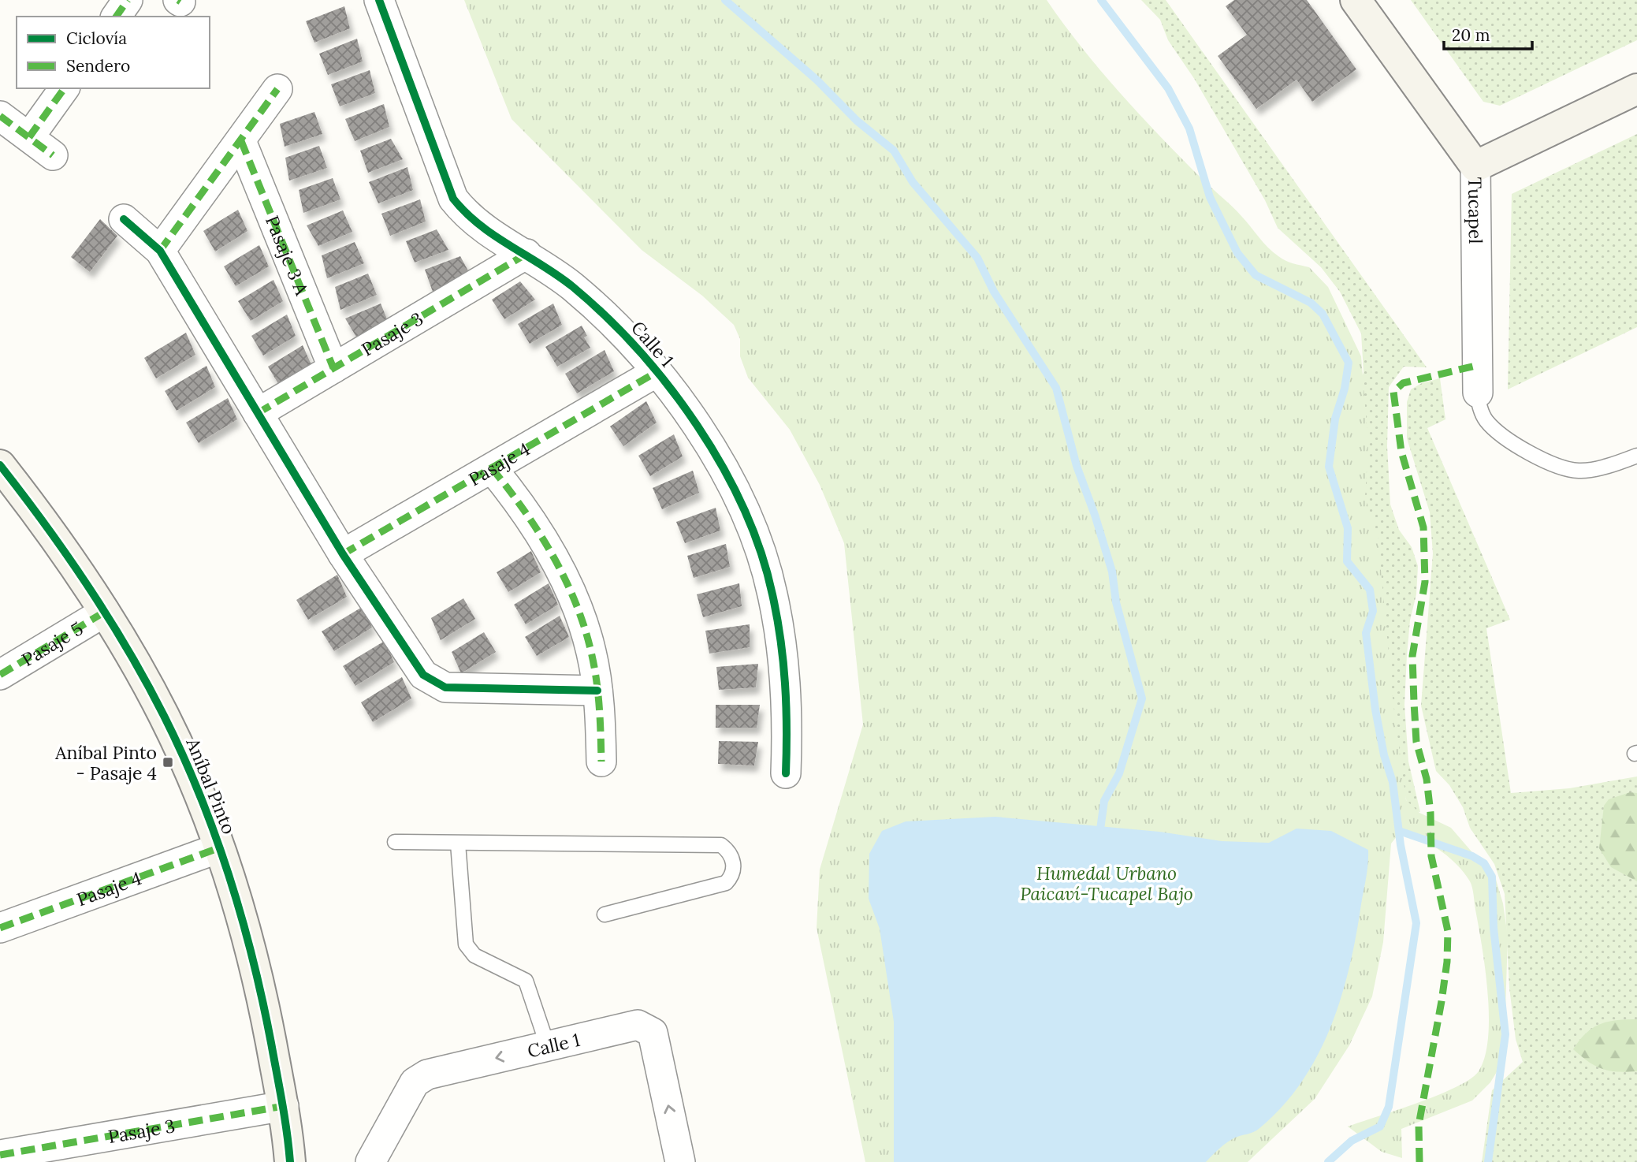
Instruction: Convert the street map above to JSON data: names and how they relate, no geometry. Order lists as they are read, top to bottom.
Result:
{
  "streets": {
    "street": [
      "Tucapel",
      "Pasaje 3 A",
      "Pasaje 3",
      "Calle 1",
      "Pasaje 4",
      "Pasaje 5",
      "Aníbal Pinto"
    ]
  },
  "crossings": [
    ["Pasaje 3 A", "Pasaje 3"],
    ["Pasaje 3", "Calle 1"],
    ["Pasaje 3", "Aníbal Pinto"],
    ["Calle 1", "Pasaje 4"],
    ["Pasaje 4", "Aníbal Pinto"],
    ["Pasaje 5", "Aníbal Pinto"]
  ],
  "parks": ["Humedal Urbano Paicaví-Tucapel Bajo"],
  "places": {
    "transit": ["Aníbal Pinto - Pasaje 4"]
  },
  "legend": ["Ciclovía", "Sendero"],
  "scale_bar": "20 m"
}
